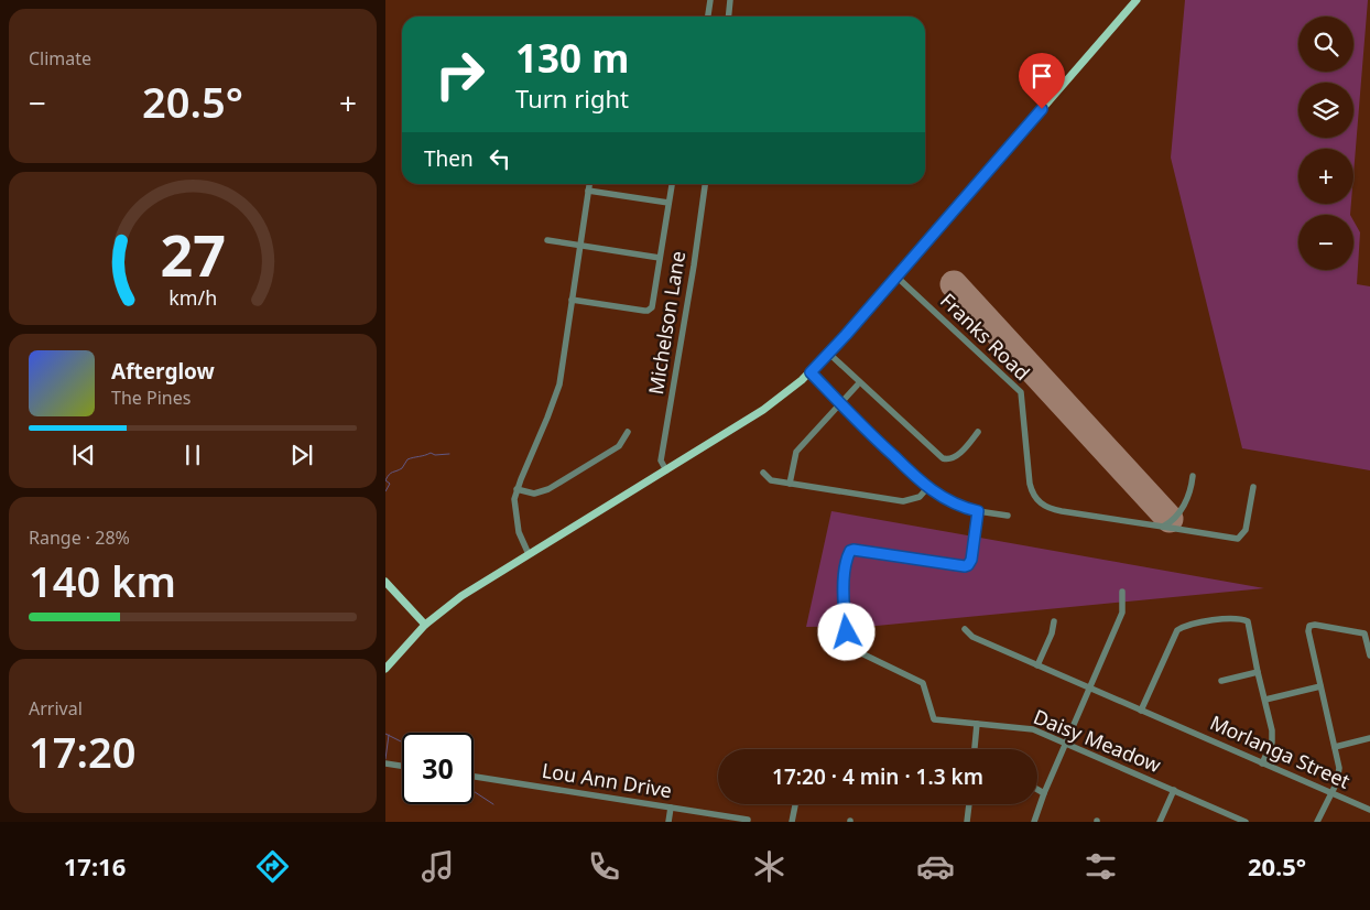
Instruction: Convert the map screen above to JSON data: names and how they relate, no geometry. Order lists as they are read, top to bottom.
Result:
{
  "streets": {
    "street": [
      "Michelson Lane",
      "Franks Road",
      "Daisy Meadow",
      "Morlanga Street",
      "Lou Ann Drive"
    ]
  },
  "page": {
    "tile": [
      "Climate",
      ["Range · 28%", "140 km"],
      ["Arrival", "17:20"]
    ],
    "map_buttons": ["+", "−"],
    "turn": ["130 m", "Turn right"],
    "heat": ["−", "20.5°", "+"],
    "then": "Then",
    "song": ["Afterglow", "The Pines"],
    "limit": "30",
    "trip": "17:20 · 4 min · 1.3 km",
    "tabs": ["17:16", "20.5°"],
    "gauge": ["27", "km/h"]
  }
}
